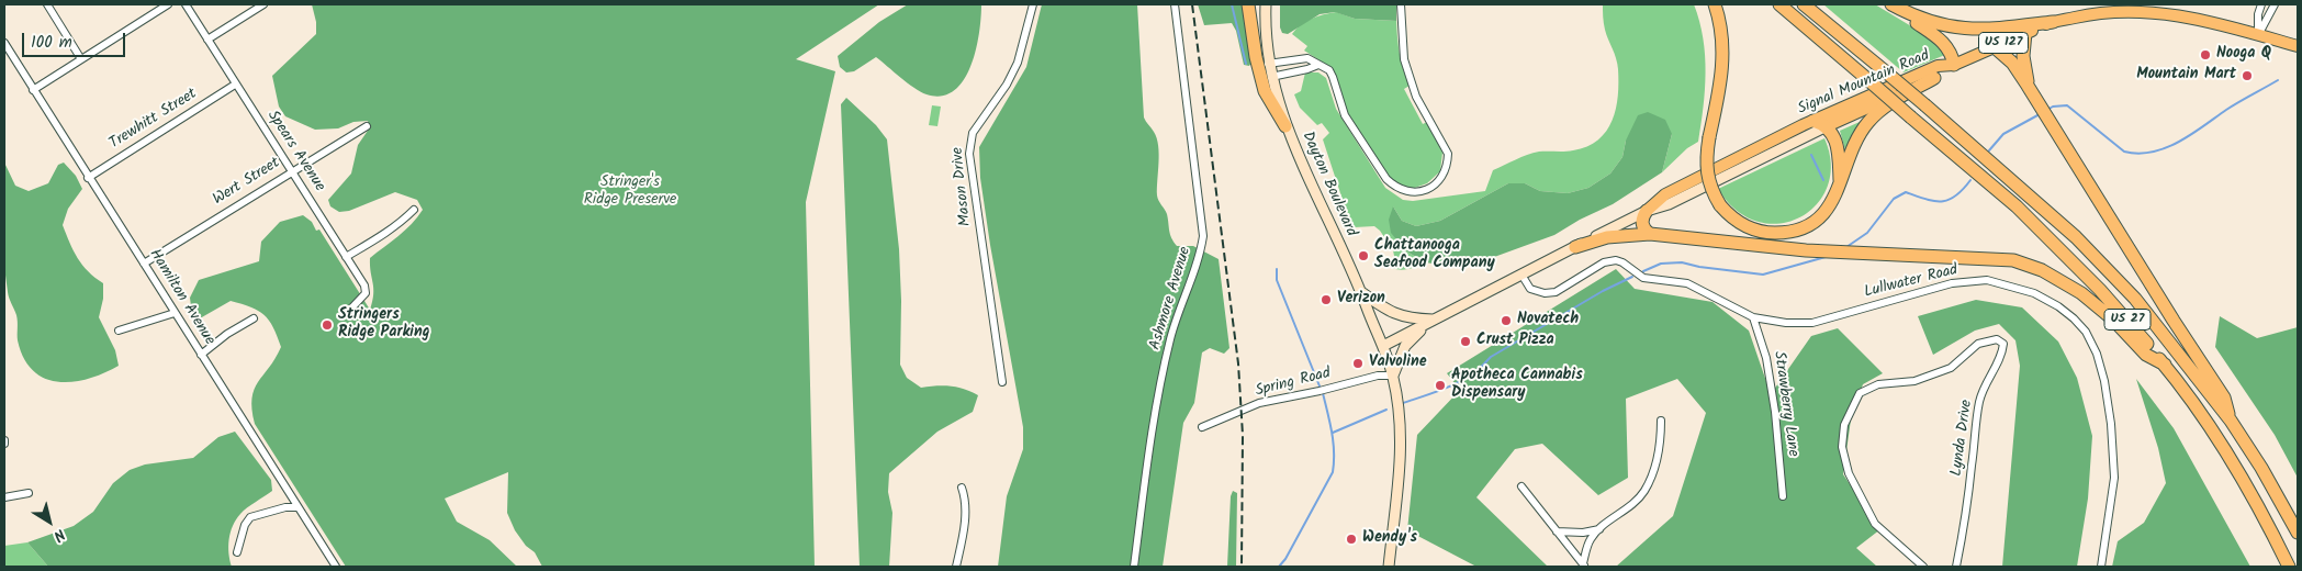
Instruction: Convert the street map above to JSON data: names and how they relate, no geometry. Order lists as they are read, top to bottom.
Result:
{
  "streets": {
    "highway": ["US 27"],
    "main road": ["US 127", "Signal Mountain Road", "Dayton Boulevard"],
    "street": [
      "Trewhitt Street",
      "Spears Avenue",
      "Wert Street",
      "Mason Drive",
      "Lullwater Road",
      "Hamilton Avenue",
      "Ashmore Avenue",
      "Spring Road",
      "Strawberry Lane",
      "Lynda Drive"
    ]
  },
  "crossings": [
    ["US 127", "Signal Mountain Road"],
    ["Signal Mountain Road", "Dayton Boulevard"],
    ["Signal Mountain Road", "Lullwater Road"],
    ["Trewhitt Street", "Spears Avenue"],
    ["Trewhitt Street", "Hamilton Avenue"],
    ["Spears Avenue", "Wert Street"],
    ["Wert Street", "Hamilton Avenue"],
    ["Dayton Boulevard", "Spring Road"],
    ["Lullwater Road", "Strawberry Lane"]
  ],
  "parks": ["Stringer's Ridge Preserve"],
  "places": [
    "Nooga Q",
    "Mountain Mart",
    "Chattanooga Seafood Company",
    "Verizon",
    "Novatech",
    "Stringers Ridge Parking",
    "Crust Pizza",
    "Valvoline",
    "Apotheca Cannabis Dispensary",
    "Wendy's"
  ],
  "scale_bar": "100 m",
  "north": "bottom right"
}
